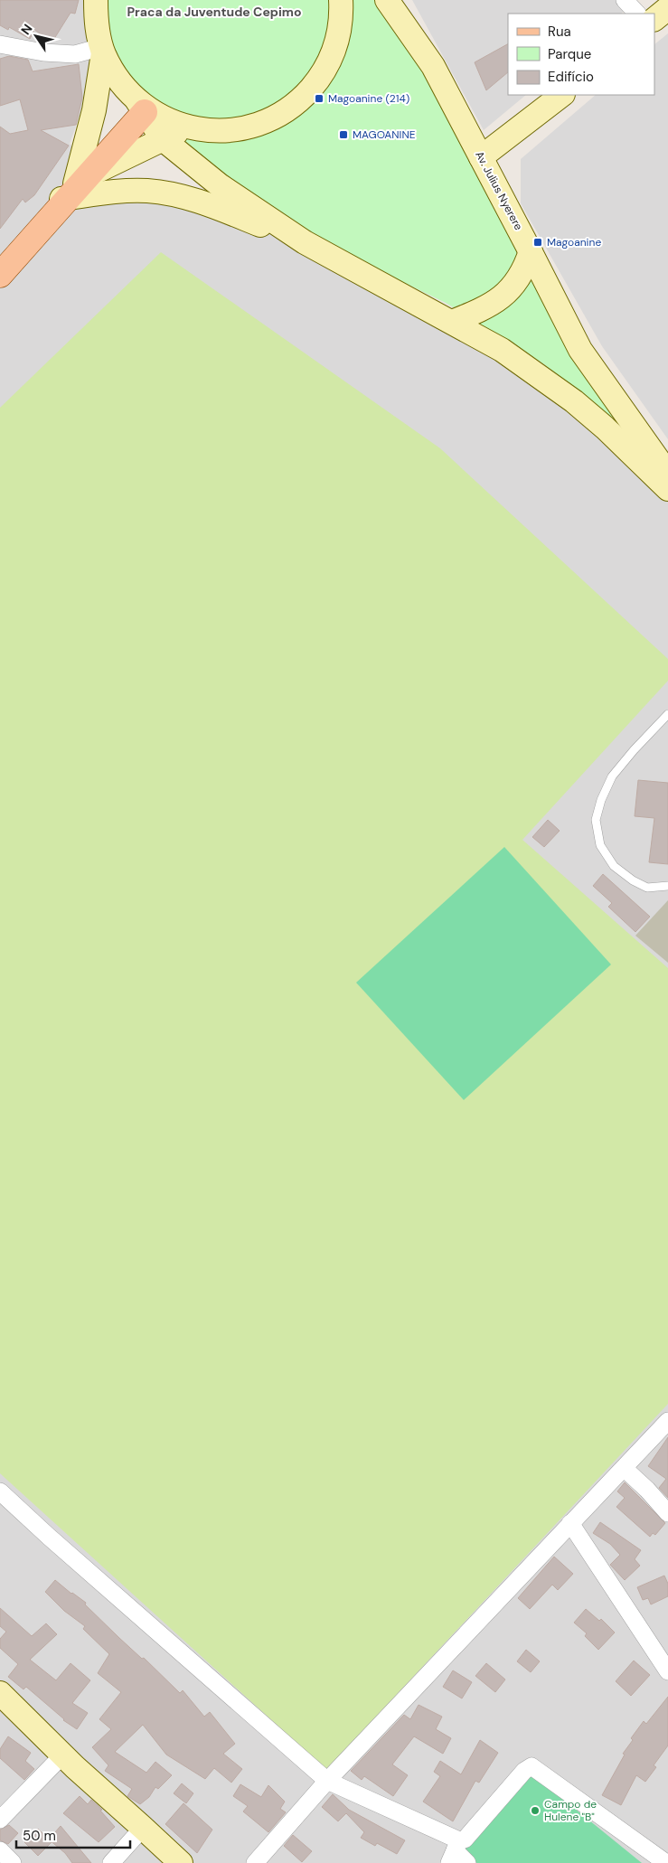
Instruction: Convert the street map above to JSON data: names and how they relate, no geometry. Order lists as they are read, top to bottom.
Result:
{
  "streets": {
    "main road": ["Av. Julius Nyerere"]
  },
  "districts": ["Praca da Juventude Cepimo"],
  "places": {
    "transit": ["Magoanine (214)", "MAGOANINE", "Magoanine"],
    "other": ["Campo de Hulene \"B\""]
  },
  "legend": ["Rua", "Parque", "Edifício"],
  "scale_bar": "50 m",
  "north": "top left"
}
